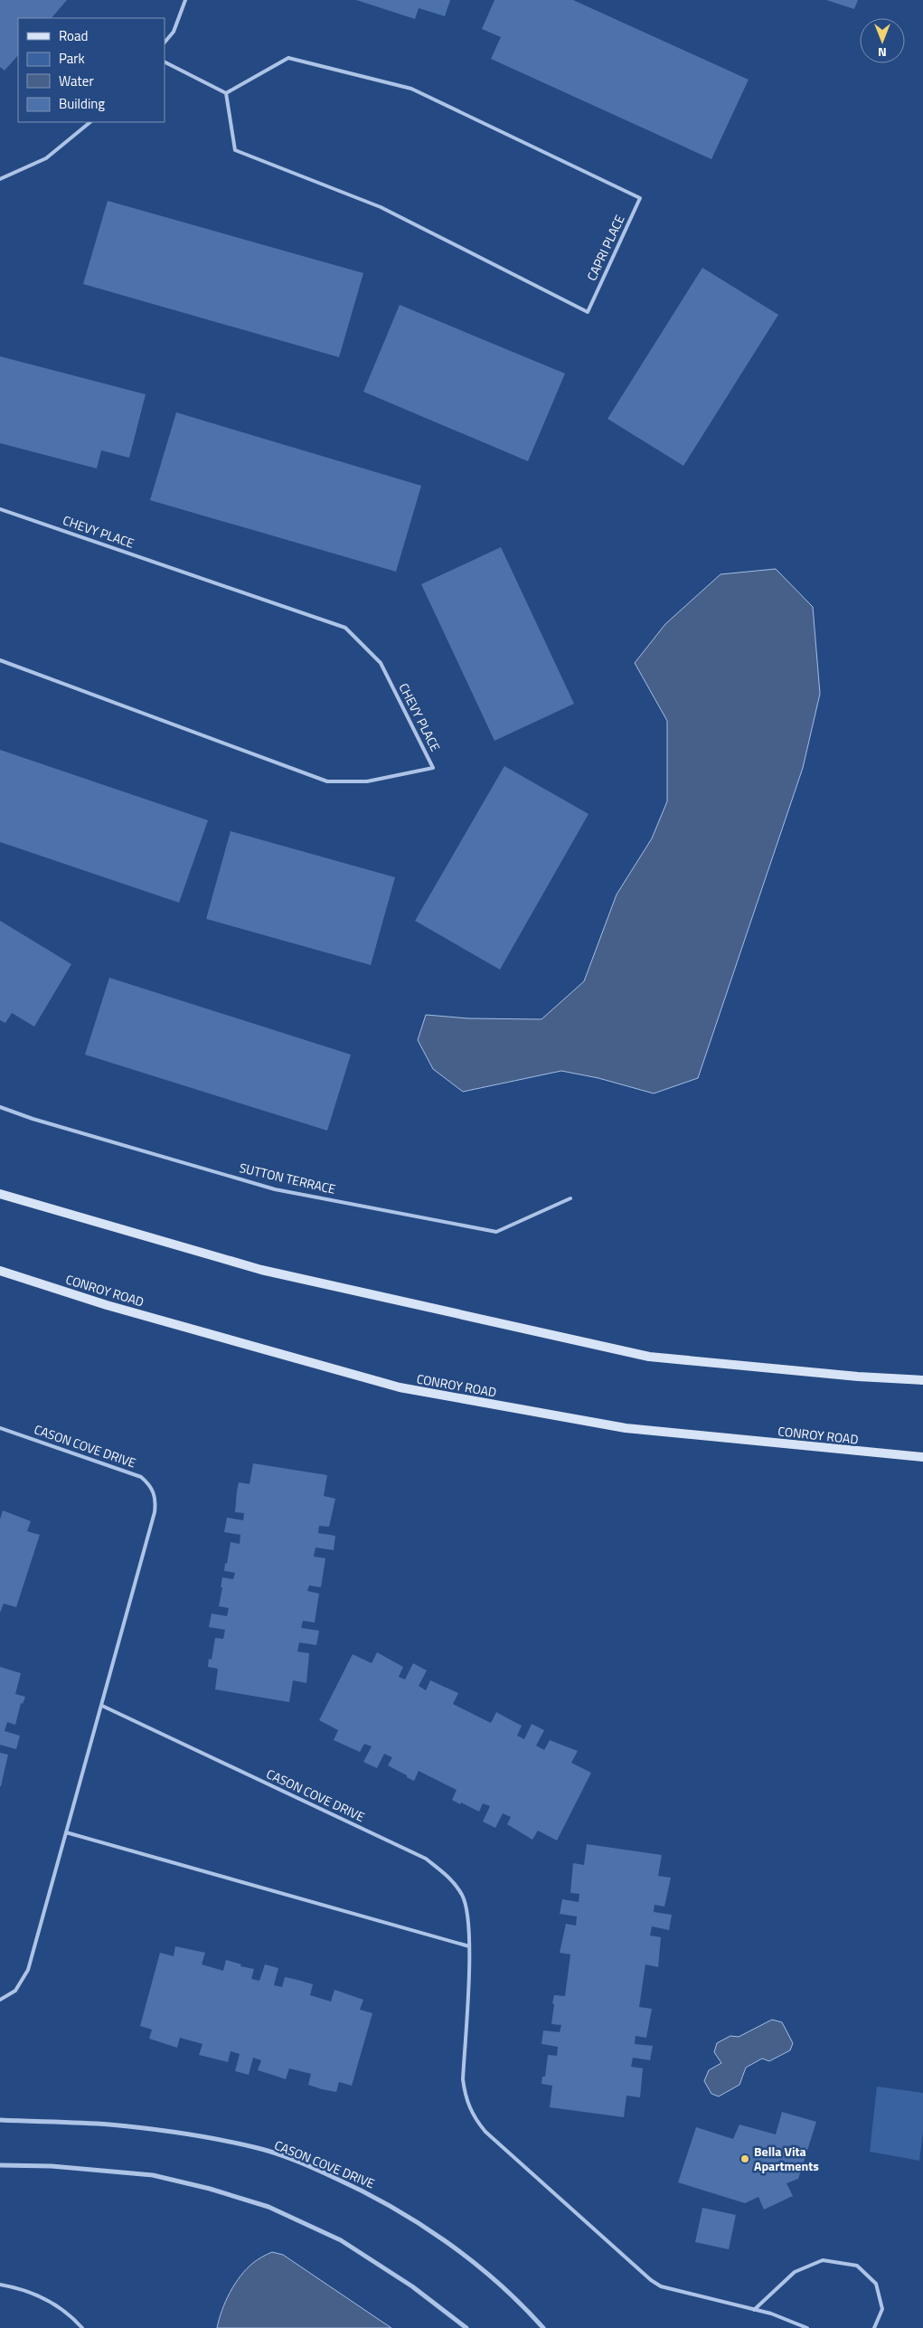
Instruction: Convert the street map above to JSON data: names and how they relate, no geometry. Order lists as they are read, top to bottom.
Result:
{
  "streets": {
    "main road": ["CONROY ROAD"],
    "street": ["CASON COVE DRIVE"],
    "lane": ["CAPRI PLACE", "CHEVY PLACE", "SUTTON TERRACE"]
  },
  "places": ["Bella Vita Apartments"],
  "legend": [
    "Road",
    "Park",
    "Water",
    "Building"
  ],
  "north": "bottom"
}
